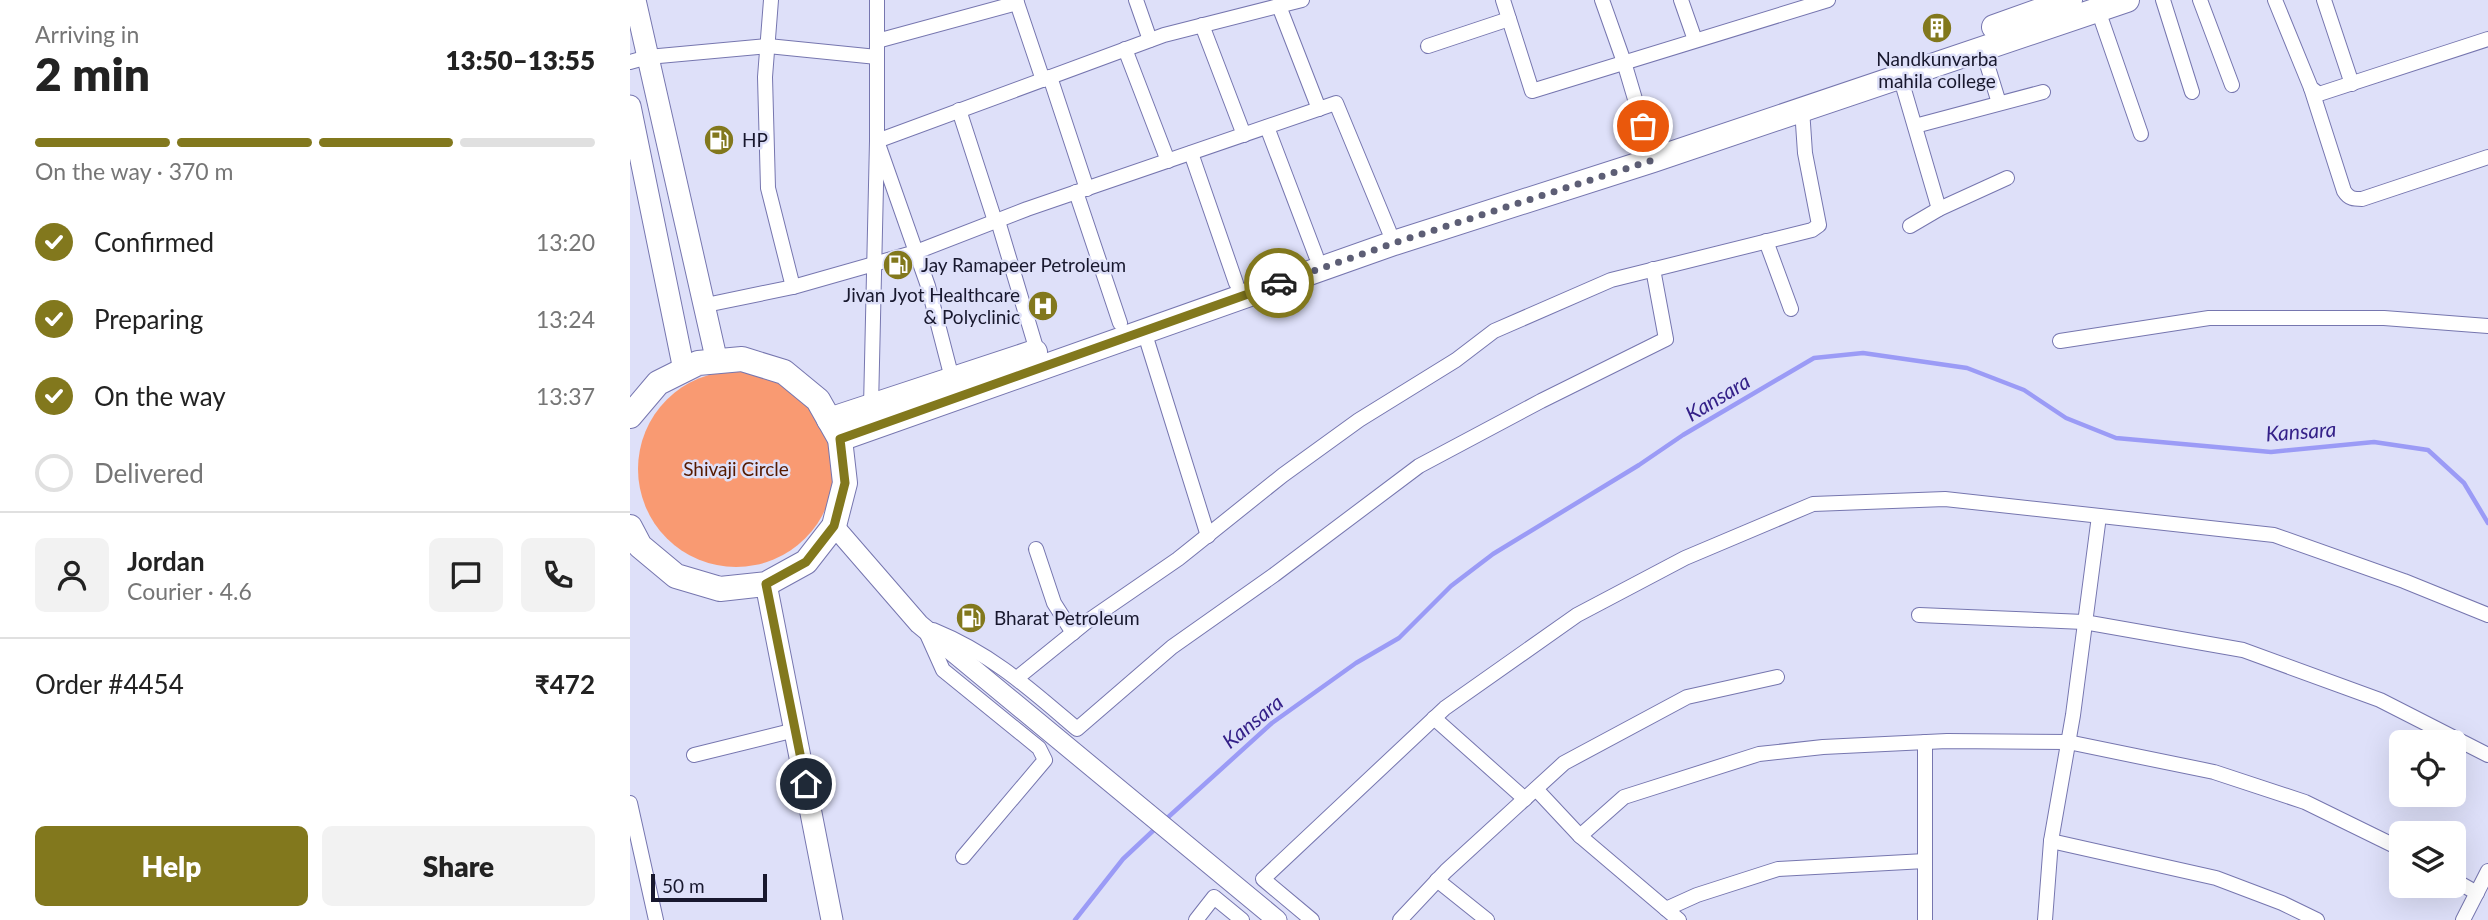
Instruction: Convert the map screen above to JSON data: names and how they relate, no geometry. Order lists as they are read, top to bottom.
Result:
{
  "water": ["Kansara"],
  "parks": ["Shivaji Circle"],
  "places": {
    "building": ["Nandkunvarba mahila college"],
    "fuel station": ["HP", "Jay Ramapeer Petroleum", "Bharat Petroleum"],
    "hospital": ["Jivan Jyot Healthcare & Polyclinic"]
  },
  "scale_bar": "50 m",
  "page": {
    "heading": ["2 min", "Arriving in", "13:50–13:55"],
    "panel": [
      "Jordan",
      "Courier · 4.6",
      "Order #4454",
      "₹472"
    ],
    "bar": "On the way · 370 m",
    "list": [
      ["Confirmed", "13:20"],
      ["Preparing", "13:24"],
      ["On the way", "13:37"],
      "Delivered"
    ],
    "buttons": ["Help", "Share"],
    "scale": "50 m"
  }
}
